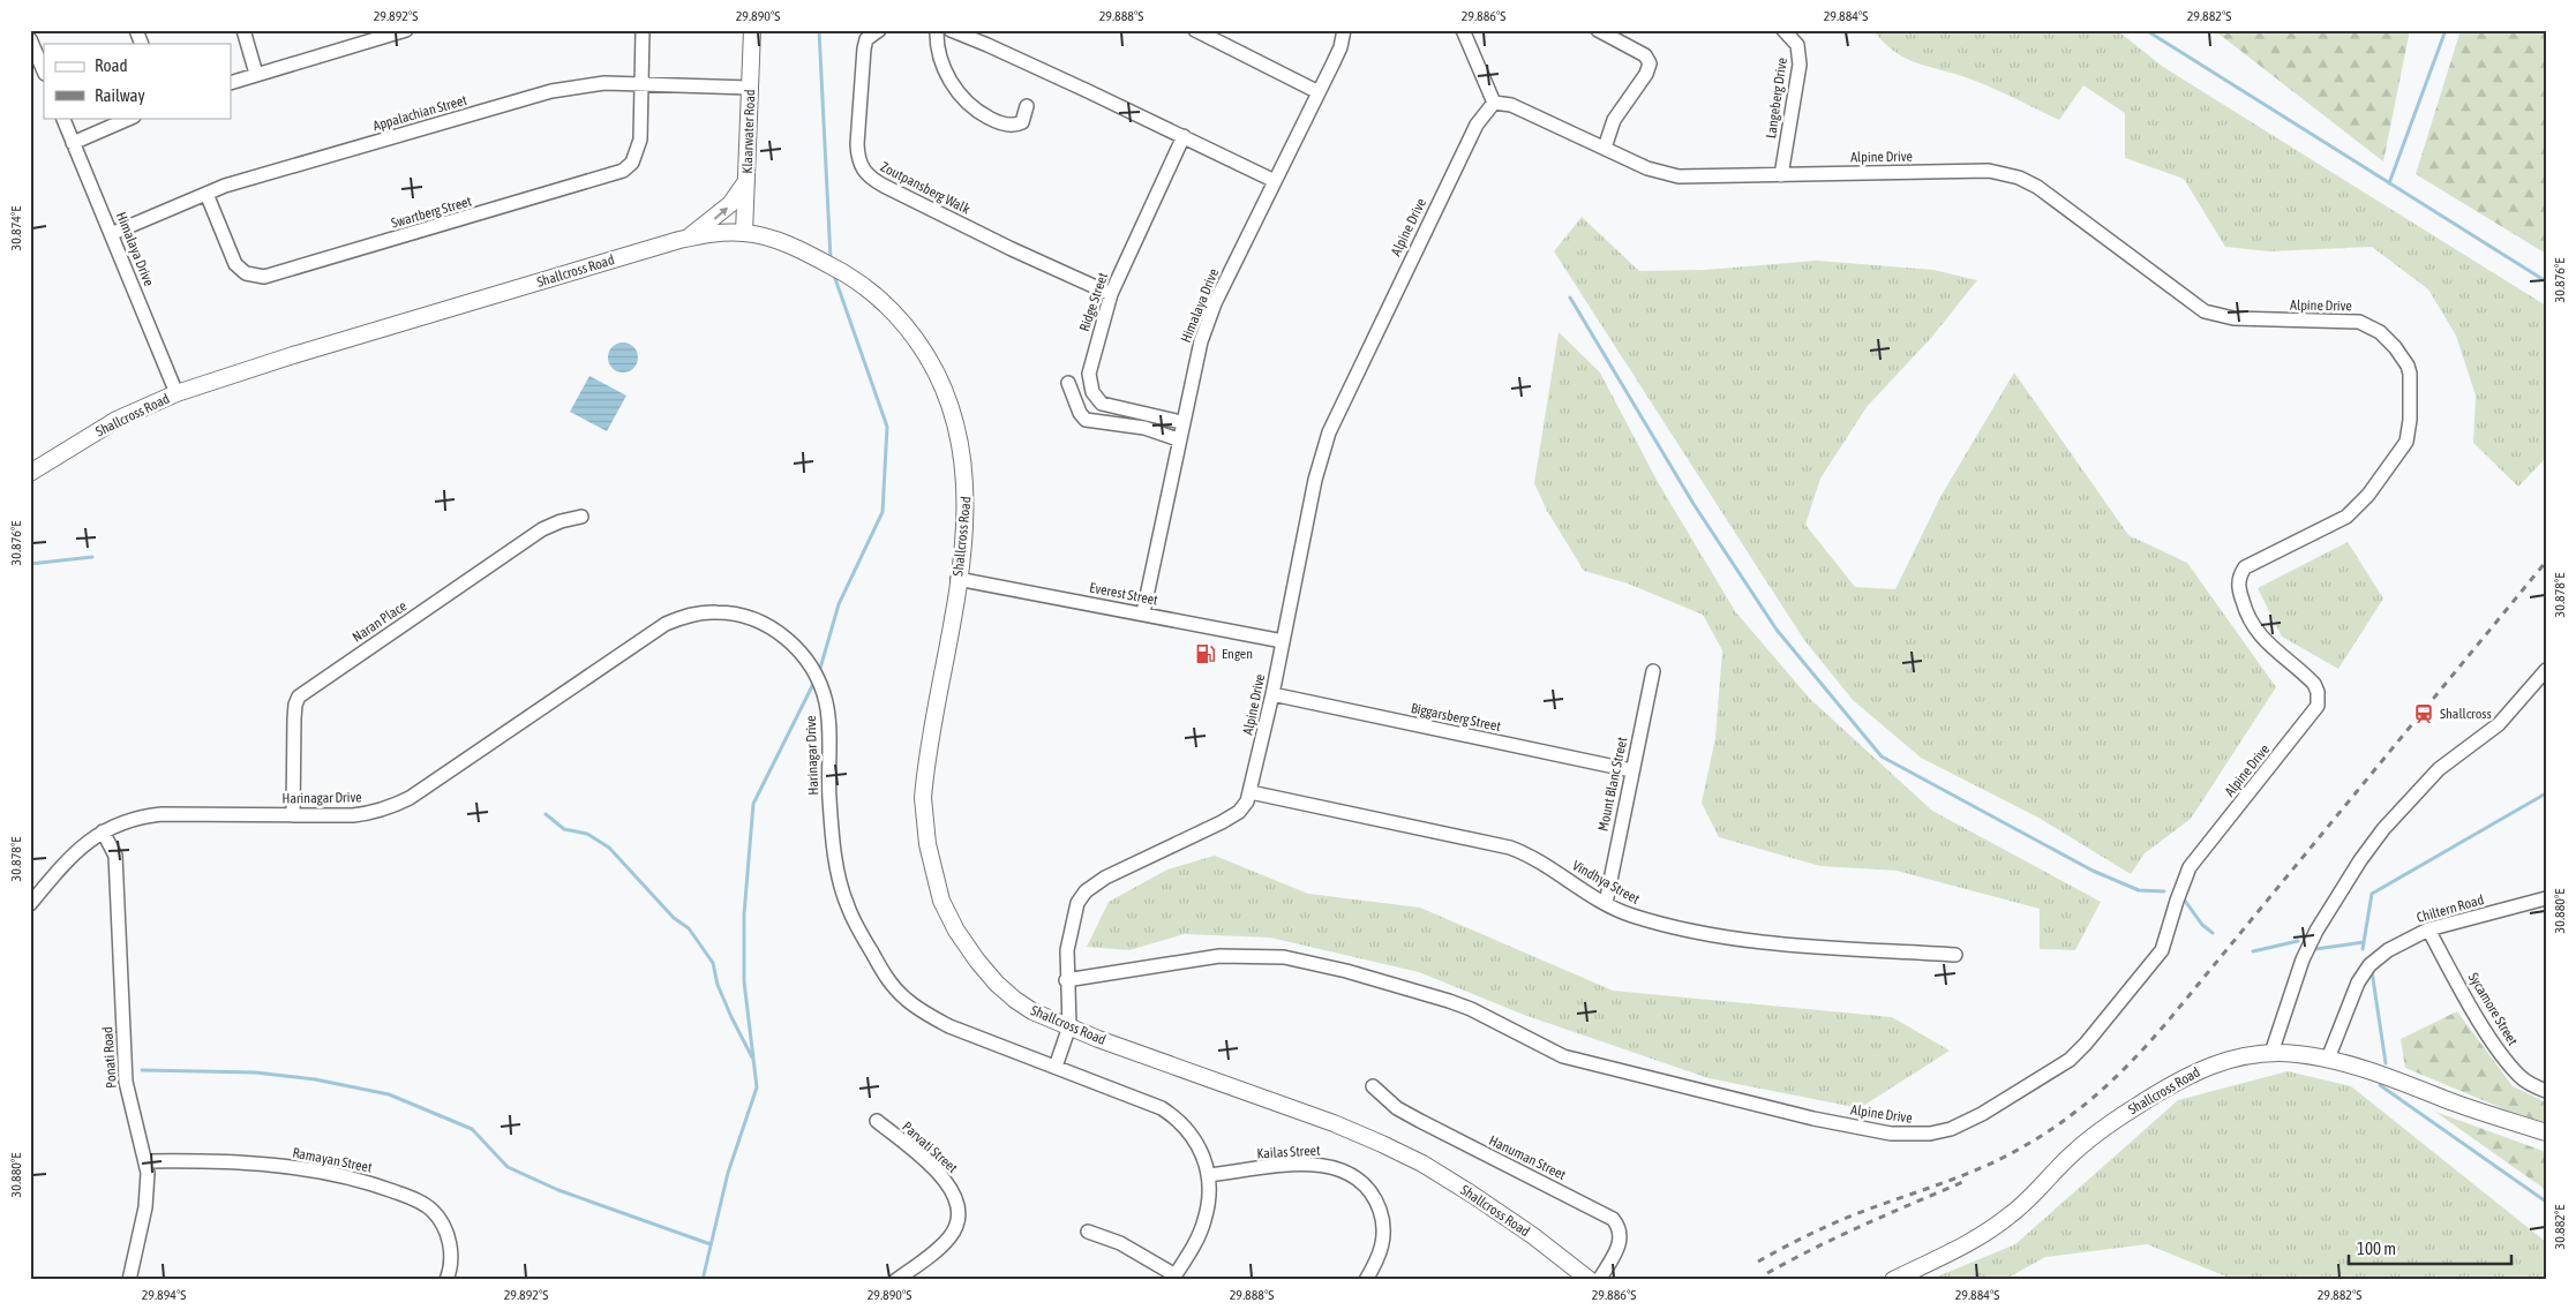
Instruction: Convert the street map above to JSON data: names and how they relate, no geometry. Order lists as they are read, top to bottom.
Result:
{
  "streets": {
    "street": [
      "Langeberg Drive",
      "Appalachian Street",
      "Klaarwater Road",
      "Alpine Drive",
      "Zoutpansberg Walk",
      "Swartberg Street",
      "Himalaya Drive",
      "Shallcross Road",
      "Ridge Street",
      "Everest Street",
      "Naran Place",
      "Biggarsberg Street",
      "Harinagar Drive",
      "Mount Blanc Street",
      "Vindhya Street",
      "Chiltern Road",
      "Sycamore Street",
      "Ponati Road",
      "Parvati Street",
      "Kailas Street",
      "Hanuman Street",
      "Ramayan Street"
    ]
  },
  "crossings": [
    ["Langeberg Drive", "Alpine Drive"],
    ["Appalachian Street", "Klaarwater Road"],
    ["Appalachian Street", "Swartberg Street"],
    ["Appalachian Street", "Himalaya Drive"],
    ["Klaarwater Road", "Shallcross Road"],
    ["Alpine Drive", "Shallcross Road"],
    ["Alpine Drive", "Everest Street"],
    ["Alpine Drive", "Biggarsberg Street"],
    ["Alpine Drive", "Harinagar Drive"],
    ["Alpine Drive", "Vindhya Street"],
    ["Zoutpansberg Walk", "Ridge Street"],
    ["Himalaya Drive", "Shallcross Road"],
    ["Himalaya Drive", "Ridge Street"],
    ["Himalaya Drive", "Everest Street"],
    ["Shallcross Road", "Everest Street"],
    ["Shallcross Road", "Chiltern Road"],
    ["Shallcross Road", "Hanuman Street"],
    ["Naran Place", "Harinagar Drive"],
    ["Biggarsberg Street", "Mount Blanc Street"],
    ["Harinagar Drive", "Ponati Road"],
    ["Harinagar Drive", "Kailas Street"],
    ["Mount Blanc Street", "Vindhya Street"],
    ["Chiltern Road", "Sycamore Street"],
    ["Ponati Road", "Ramayan Street"]
  ],
  "places": {
    "fuel station": ["Engen"],
    "station": ["Shallcross"]
  },
  "legend": ["Road", "Railway"],
  "scale_bar": "100 m",
  "coordinates": [
    "29.892°S",
    "29.890°S",
    "29.888°S",
    "29.886°S",
    "29.884°S",
    "29.882°S",
    "30.874°E",
    "30.876°E",
    "30.878°E",
    "30.880°E",
    "30.882°E",
    "29.894°S"
  ]
}
